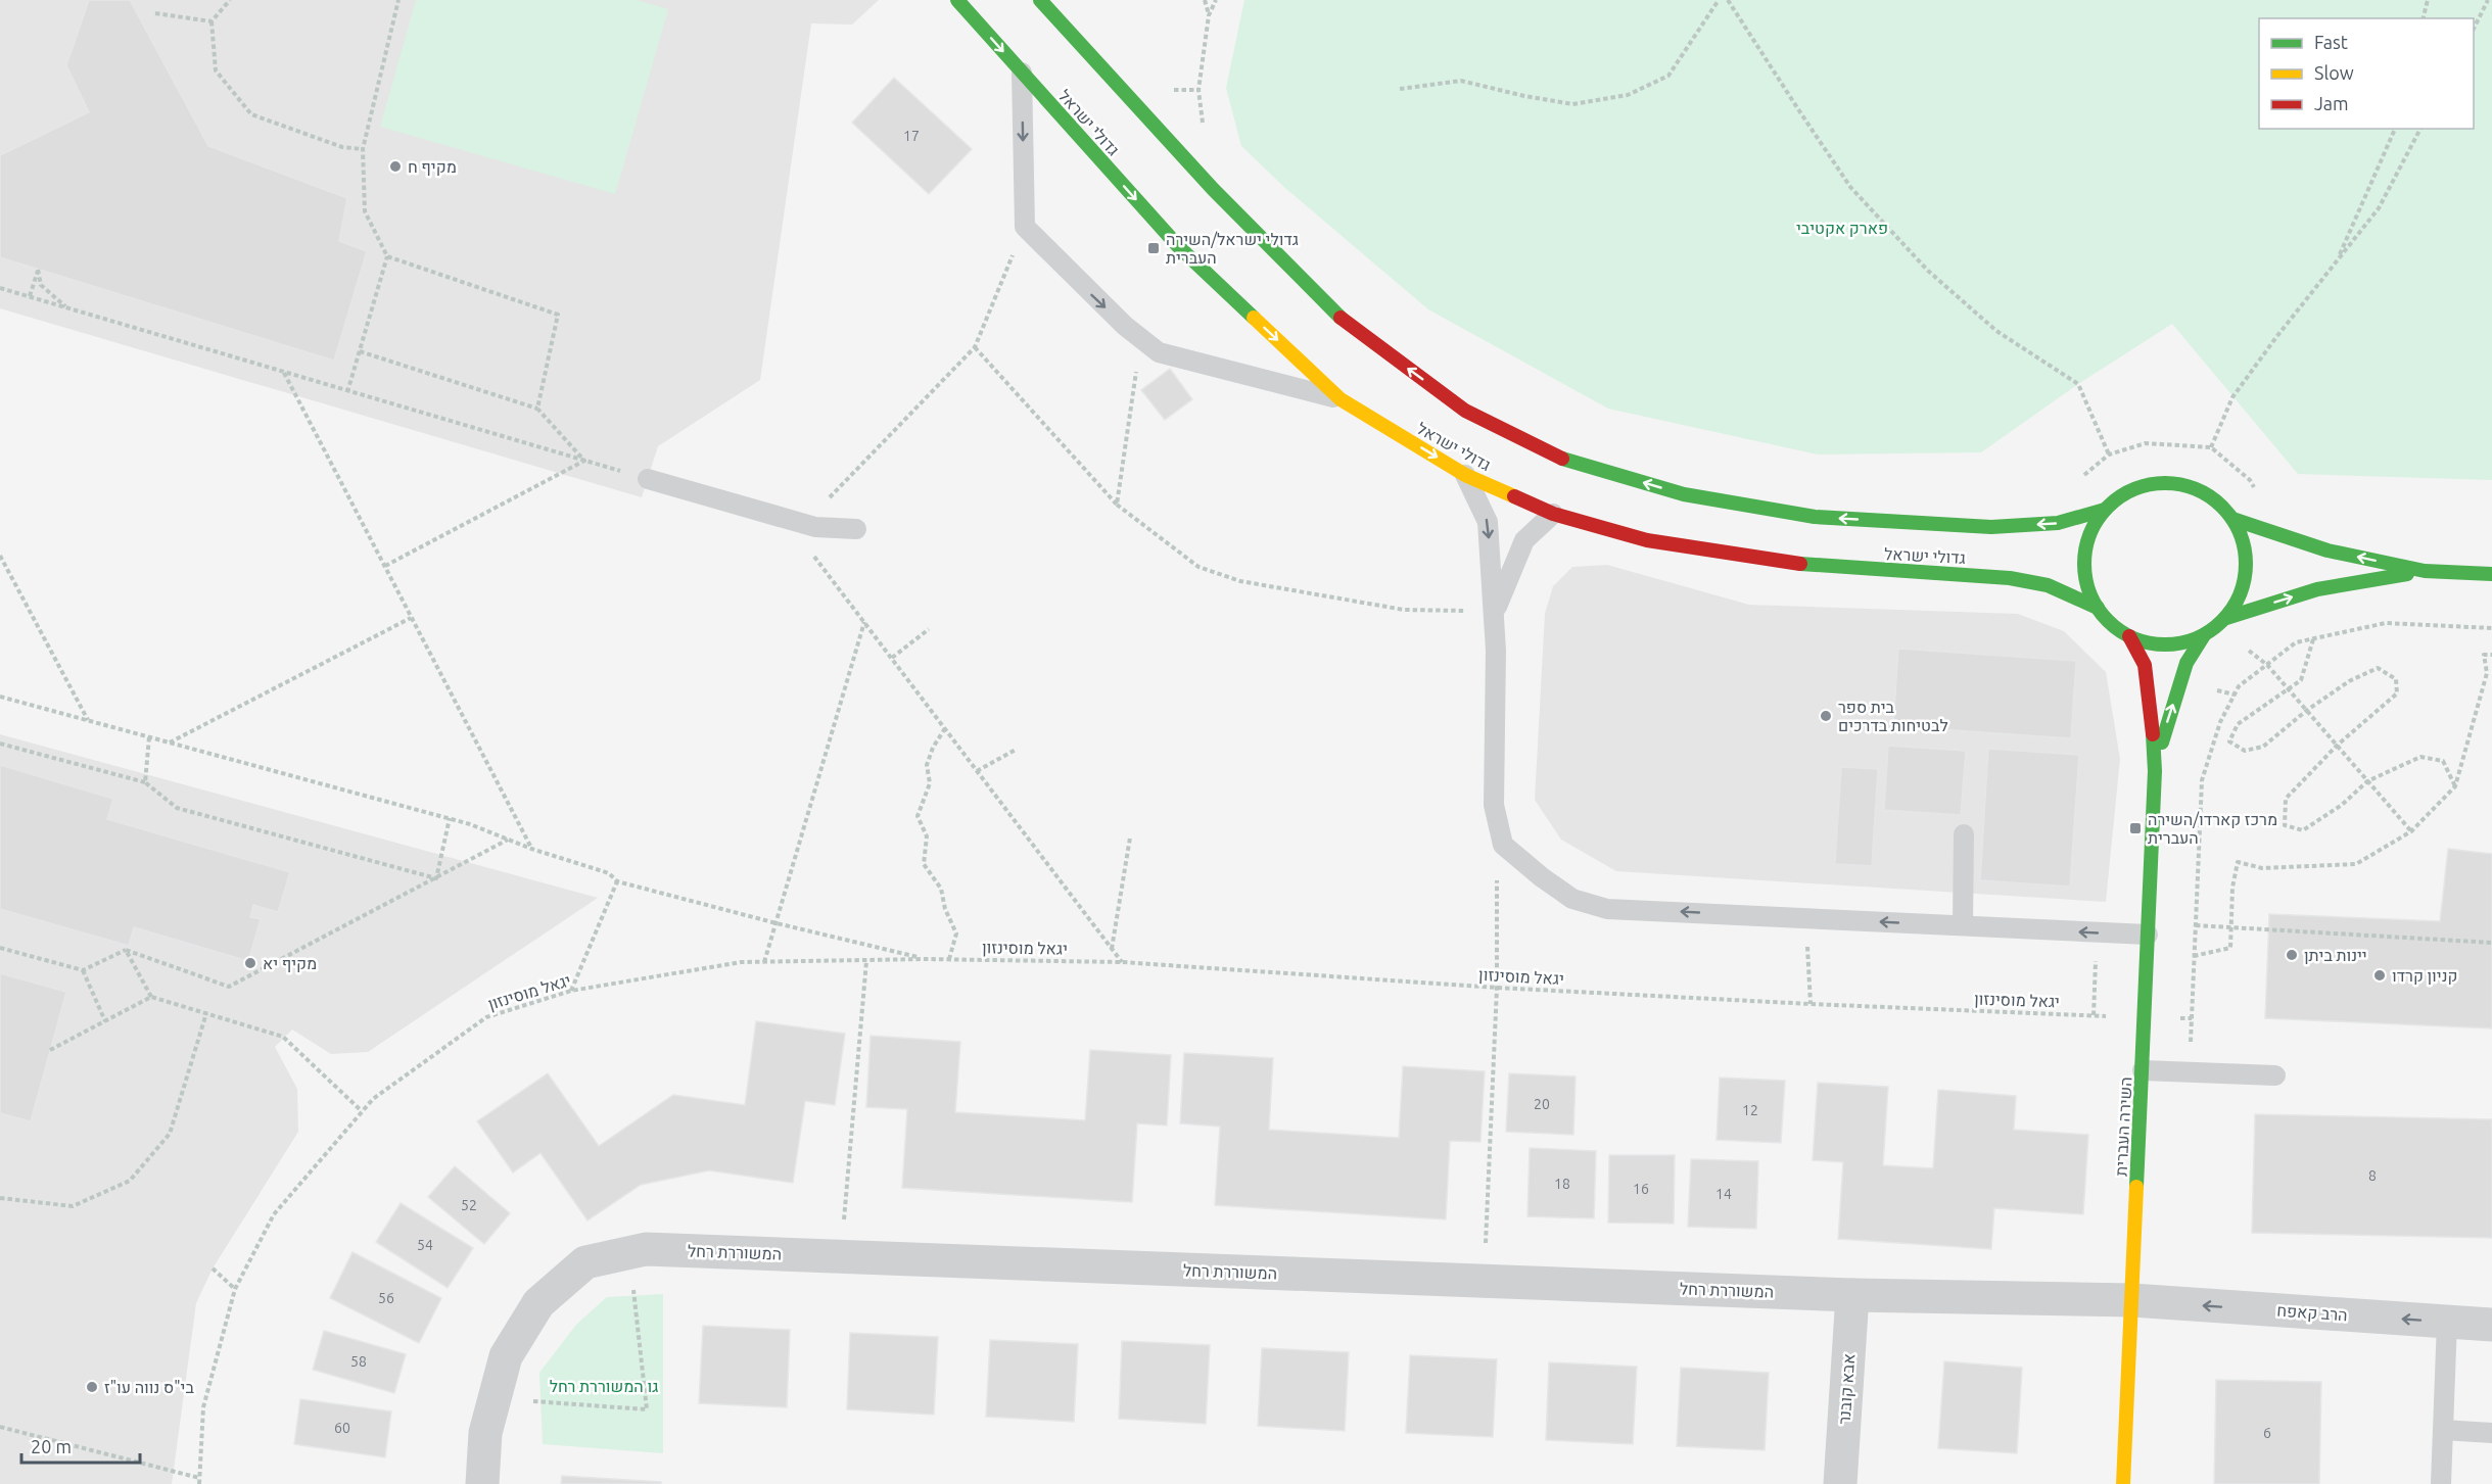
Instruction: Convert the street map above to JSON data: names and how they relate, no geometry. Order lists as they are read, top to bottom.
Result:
{
  "streets": {
    "street": [
      "גדולי ישראל",
      "השירה העברית",
      "המשוררת רחל",
      "הרב קאפח",
      "אבא קובנר"
    ],
    "path": ["יגאל מוסינזון"]
  },
  "crossings": [
    ["גדולי ישראל", "השירה העברית"],
    ["יגאל מוסינזון", "השירה העברית"],
    ["השירה העברית", "המשוררת רחל"],
    ["השירה העברית", "הרב קאפח"],
    ["המשוררת רחל", "הרב קאפח"],
    ["המשוררת רחל", "אבא קובנר"]
  ],
  "one_way": ["הרב קאפח"],
  "parks": ["פארק אקטיבי", "גו המשוררת רחל"],
  "places": {
    "other": [
      "מקיף ח",
      "בית ספר לבטיחות בדרכים",
      "יינות ביתן",
      "מקיף יא",
      "קניון קרדו",
      "בי\"ס נווה עו\"ז"
    ],
    "transit": ["גדולי ישראל/השירה העברית", "מרכז קארדו/השירה העברית"]
  },
  "house_numbers": [
    "17",
    "20",
    "12",
    "8",
    "18",
    "16",
    "14",
    "52",
    "54",
    "56",
    "58",
    "60",
    "6"
  ],
  "legend": ["Fast", "Slow", "Jam"],
  "scale_bar": "20 m"
}
